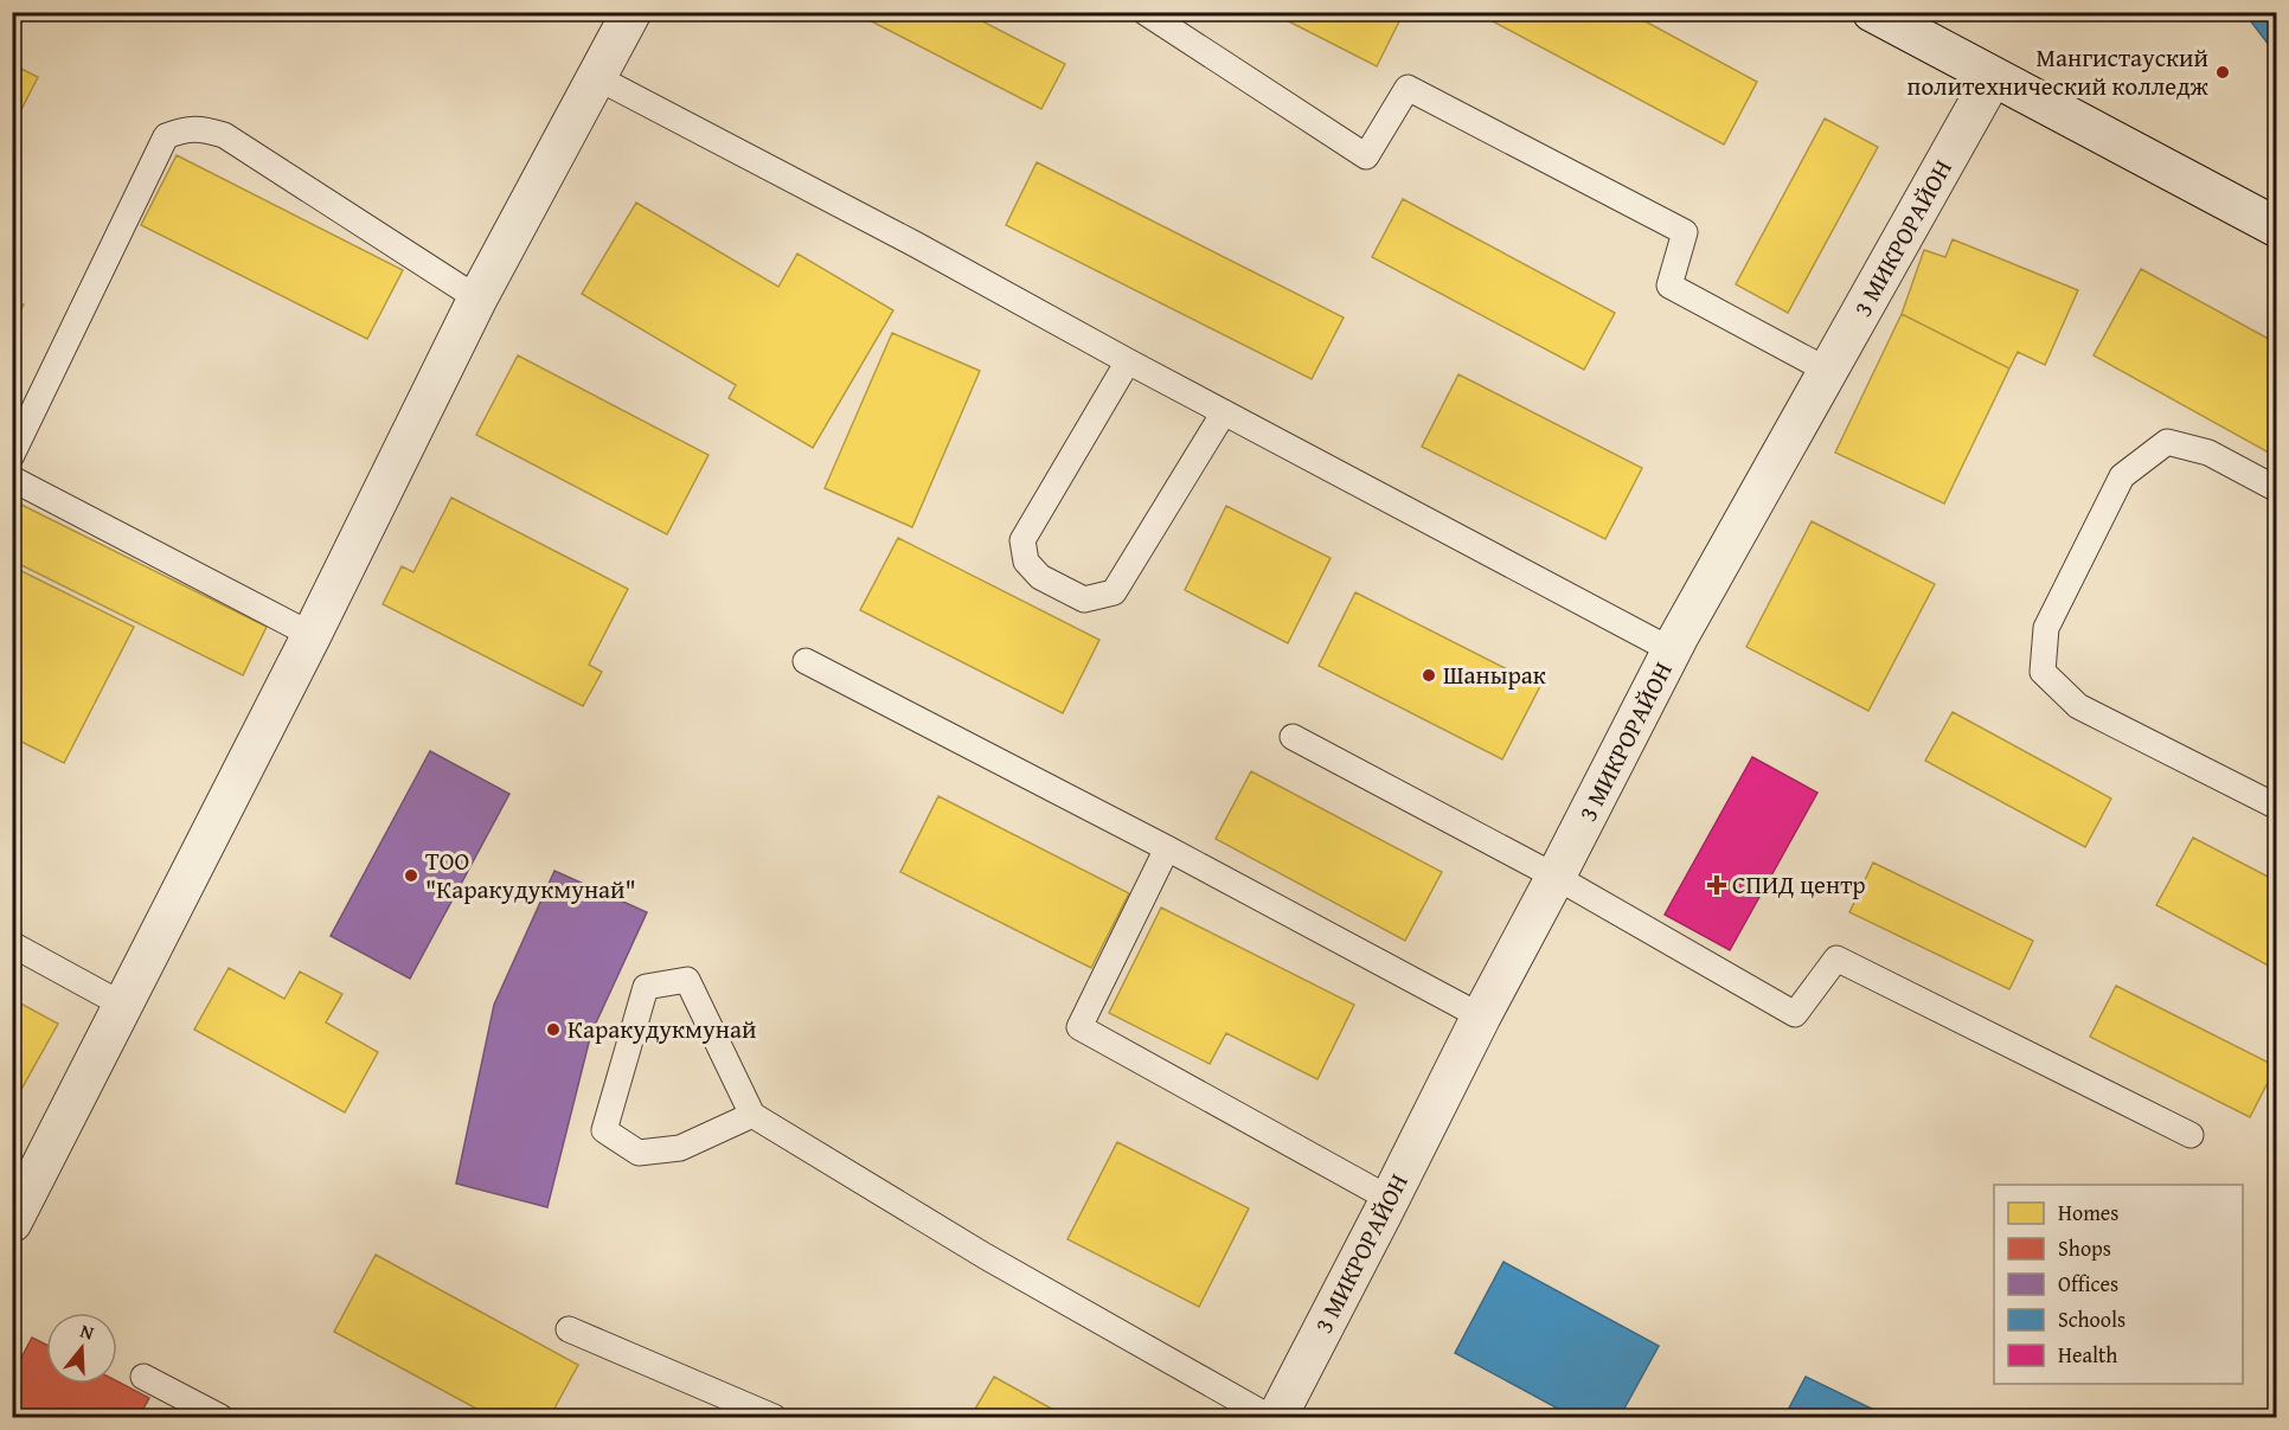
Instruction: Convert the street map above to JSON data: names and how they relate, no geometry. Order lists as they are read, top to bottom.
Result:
{
  "streets": {
    "street": ["3 МИКРОРАЙОН"]
  },
  "places": {
    "other": [
      "Мангистауский политехнический колледж",
      "Шанырак",
      "ТОО \"Каракудукмунай\"",
      "Каракудукмунай"
    ],
    "health": ["СПИД центр"]
  },
  "legend": [
    "Homes",
    "Shops",
    "Offices",
    "Schools",
    "Health"
  ],
  "north": "top"
}
